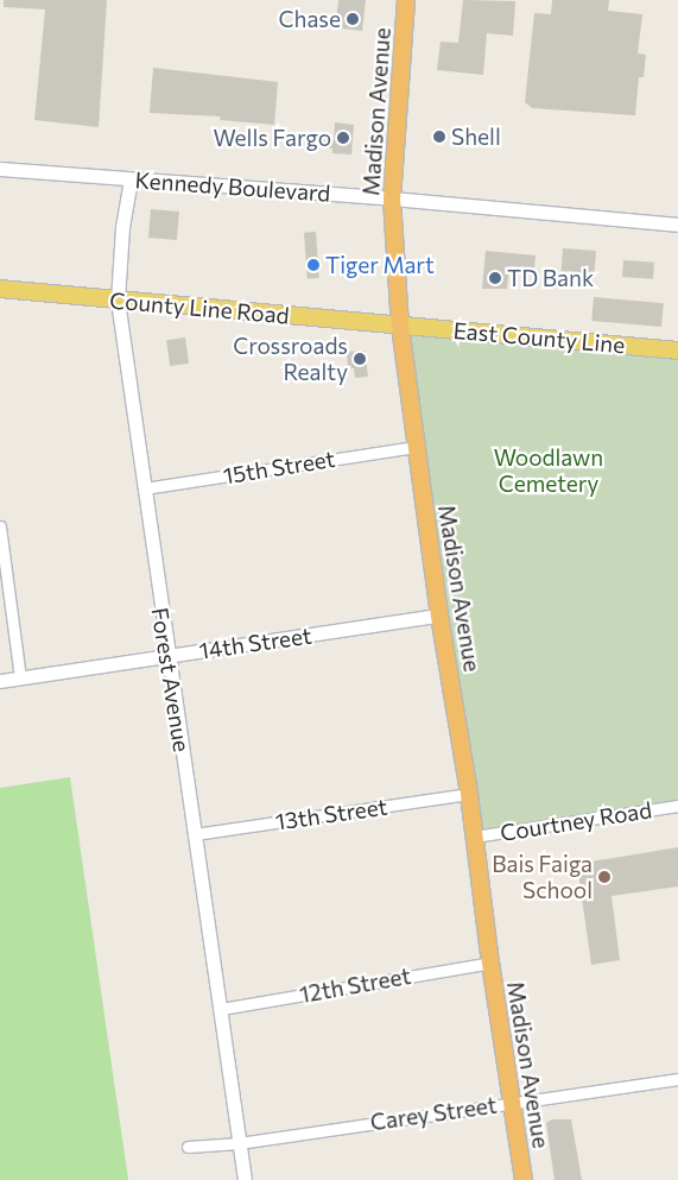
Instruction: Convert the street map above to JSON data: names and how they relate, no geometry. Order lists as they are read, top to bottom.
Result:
{
  "streets": {
    "highway": ["Madison Avenue"],
    "main road": ["County Line Road", "East County Line"],
    "street": [
      "Kennedy Boulevard",
      "15th Street",
      "14th Street",
      "Forest Avenue",
      "13th Street",
      "Courtney Road",
      "12th Street",
      "Carey Street"
    ]
  },
  "crossings": [
    ["Madison Avenue", "Kennedy Boulevard"],
    ["Madison Avenue", "County Line Road"],
    ["Madison Avenue", "East County Line"],
    ["Madison Avenue", "15th Street"],
    ["Madison Avenue", "14th Street"],
    ["Madison Avenue", "13th Street"],
    ["Madison Avenue", "Courtney Road"],
    ["Madison Avenue", "12th Street"],
    ["Madison Avenue", "Carey Street"],
    ["Kennedy Boulevard", "Forest Avenue"],
    ["County Line Road", "East County Line"],
    ["County Line Road", "Forest Avenue"],
    ["15th Street", "Forest Avenue"],
    ["14th Street", "Forest Avenue"],
    ["Forest Avenue", "13th Street"],
    ["Forest Avenue", "12th Street"],
    ["Forest Avenue", "Carey Street"]
  ],
  "parks": ["Woodlawn Cemetery"],
  "places": [
    "Chase",
    "Shell",
    "Wells Fargo",
    "Tiger Mart",
    "TD Bank",
    "Crossroads Realty",
    "Bais Faiga School"
  ]
}
